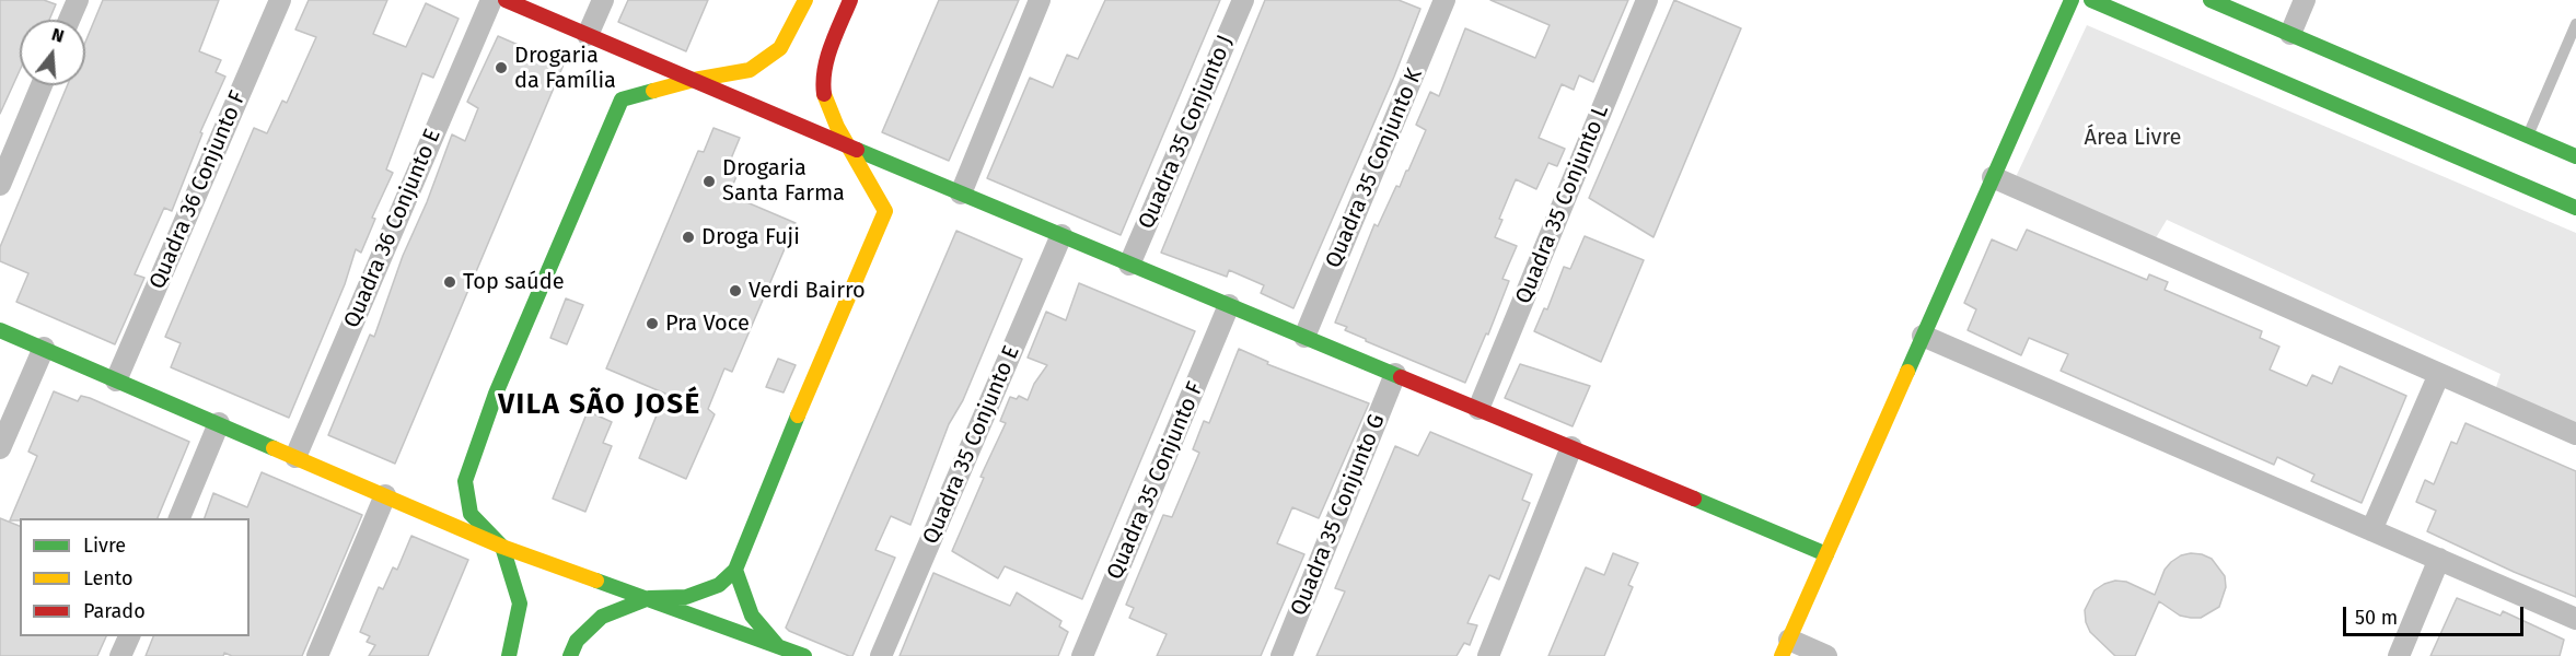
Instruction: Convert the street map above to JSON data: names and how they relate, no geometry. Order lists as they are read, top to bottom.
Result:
{
  "streets": {
    "street": [
      "Quadra 35 Conjunto J",
      "Quadra 35 Conjunto K",
      "Quadra 36 Conjunto F",
      "Quadra 35 Conjunto L",
      "Quadra 36 Conjunto E",
      "Quadra 35 Conjunto E",
      "Quadra 35 Conjunto F",
      "Quadra 35 Conjunto G"
    ]
  },
  "districts": ["VILA SÃO JOSÉ"],
  "parks": ["Área Livre"],
  "places": [
    "Drogaria da Família",
    "Drogaria Santa Farma",
    "Droga Fuji",
    "Top saúde",
    "Verdi Bairro",
    "Pra Voce"
  ],
  "legend": ["Livre", "Lento", "Parado"],
  "scale_bar": "50 m",
  "north": "top"
}
